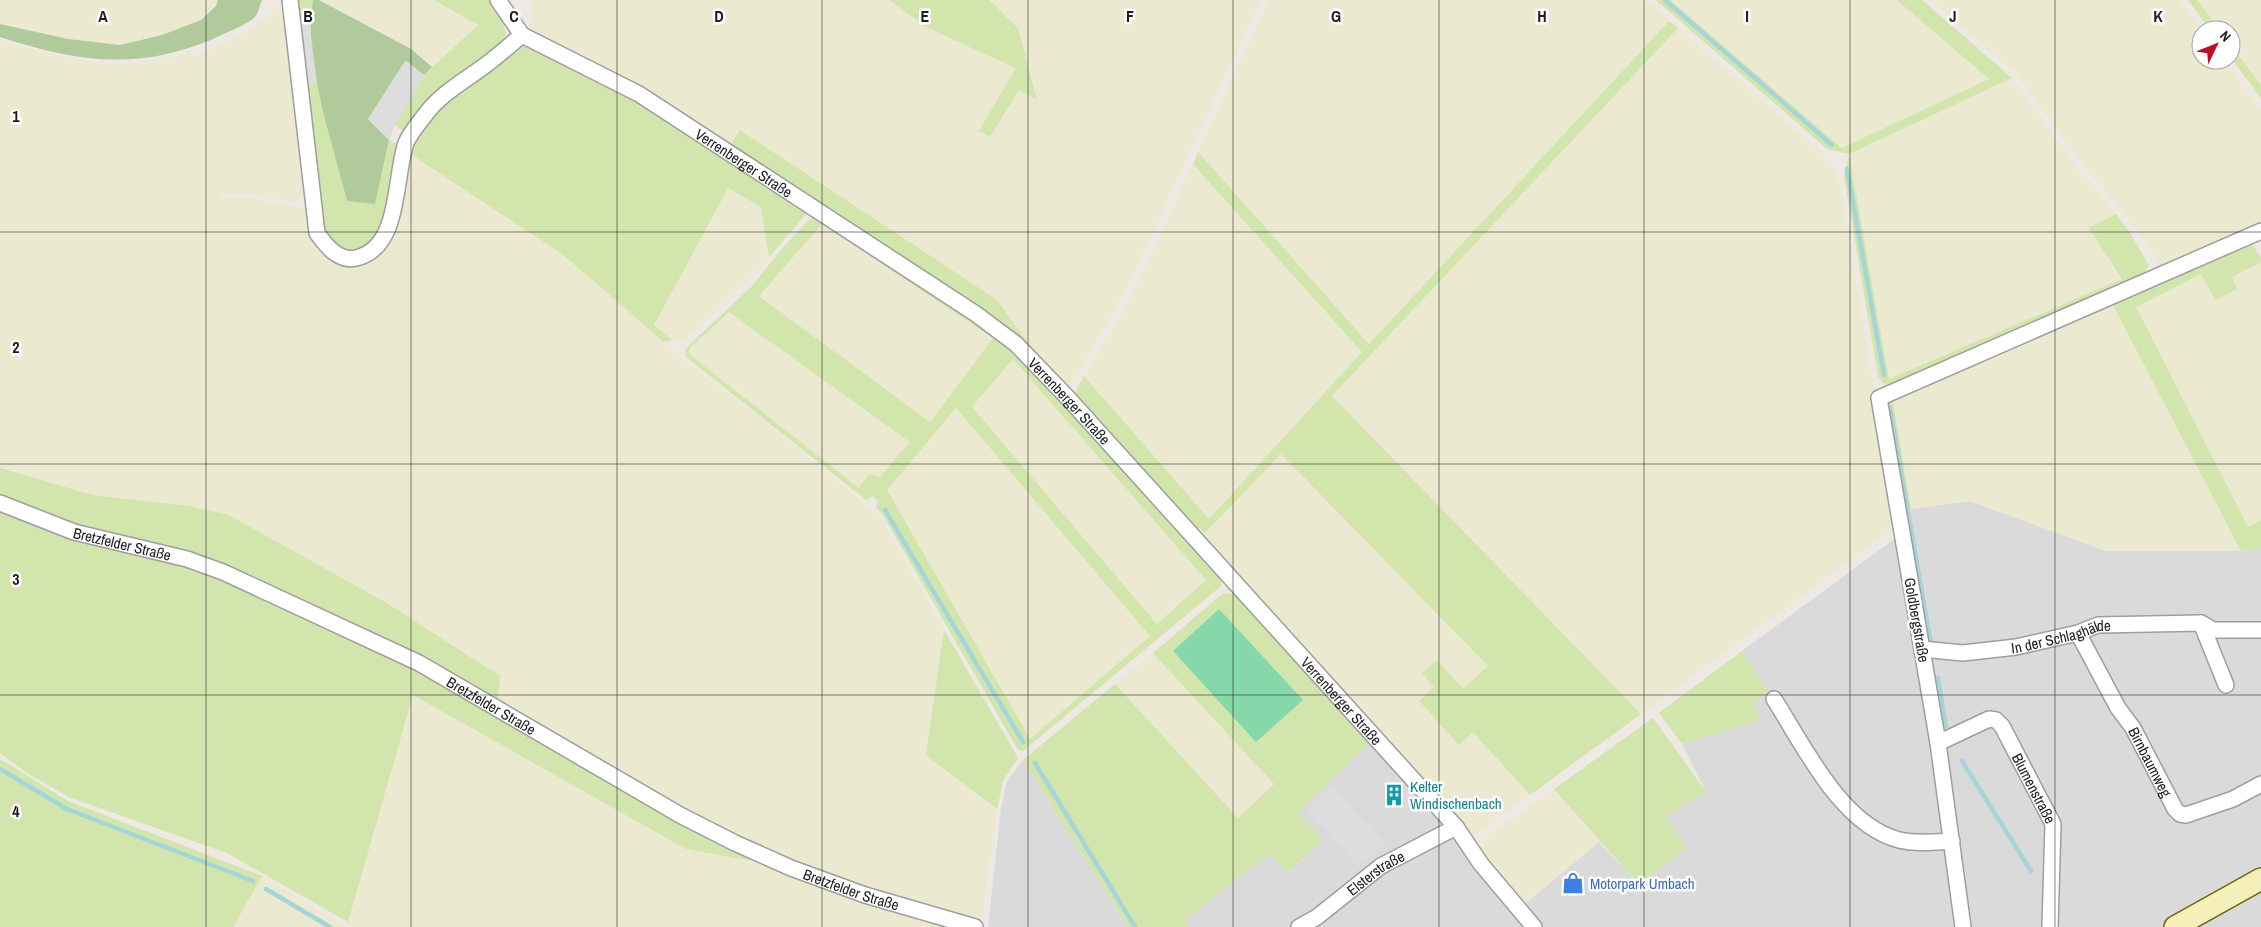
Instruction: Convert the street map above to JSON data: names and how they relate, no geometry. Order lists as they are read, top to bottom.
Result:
{
  "streets": {
    "street": [
      "Verrenberger Straße",
      "Bretzfelder Straße",
      "Goldbergstraße",
      "In der Schlaghälde",
      "Birnbaumweg",
      "Blumenstraße",
      "Elsterstraße"
    ]
  },
  "crossings": [
    ["Verrenberger Straße", "Elsterstraße"],
    ["Goldbergstraße", "In der Schlaghälde"],
    ["Goldbergstraße", "Blumenstraße"],
    ["In der Schlaghälde", "Birnbaumweg"]
  ],
  "places": {
    "building": ["Kelter Windischenbach"],
    "shop": ["Motorpark Umbach"]
  },
  "north": "top right",
  "grid": {
    "columns": [
      "A",
      "B",
      "C",
      "D",
      "E",
      "F",
      "G",
      "H",
      "I",
      "J",
      "K"
    ],
    "rows": [
      "1",
      "2",
      "3",
      "4"
    ]
  }
}
